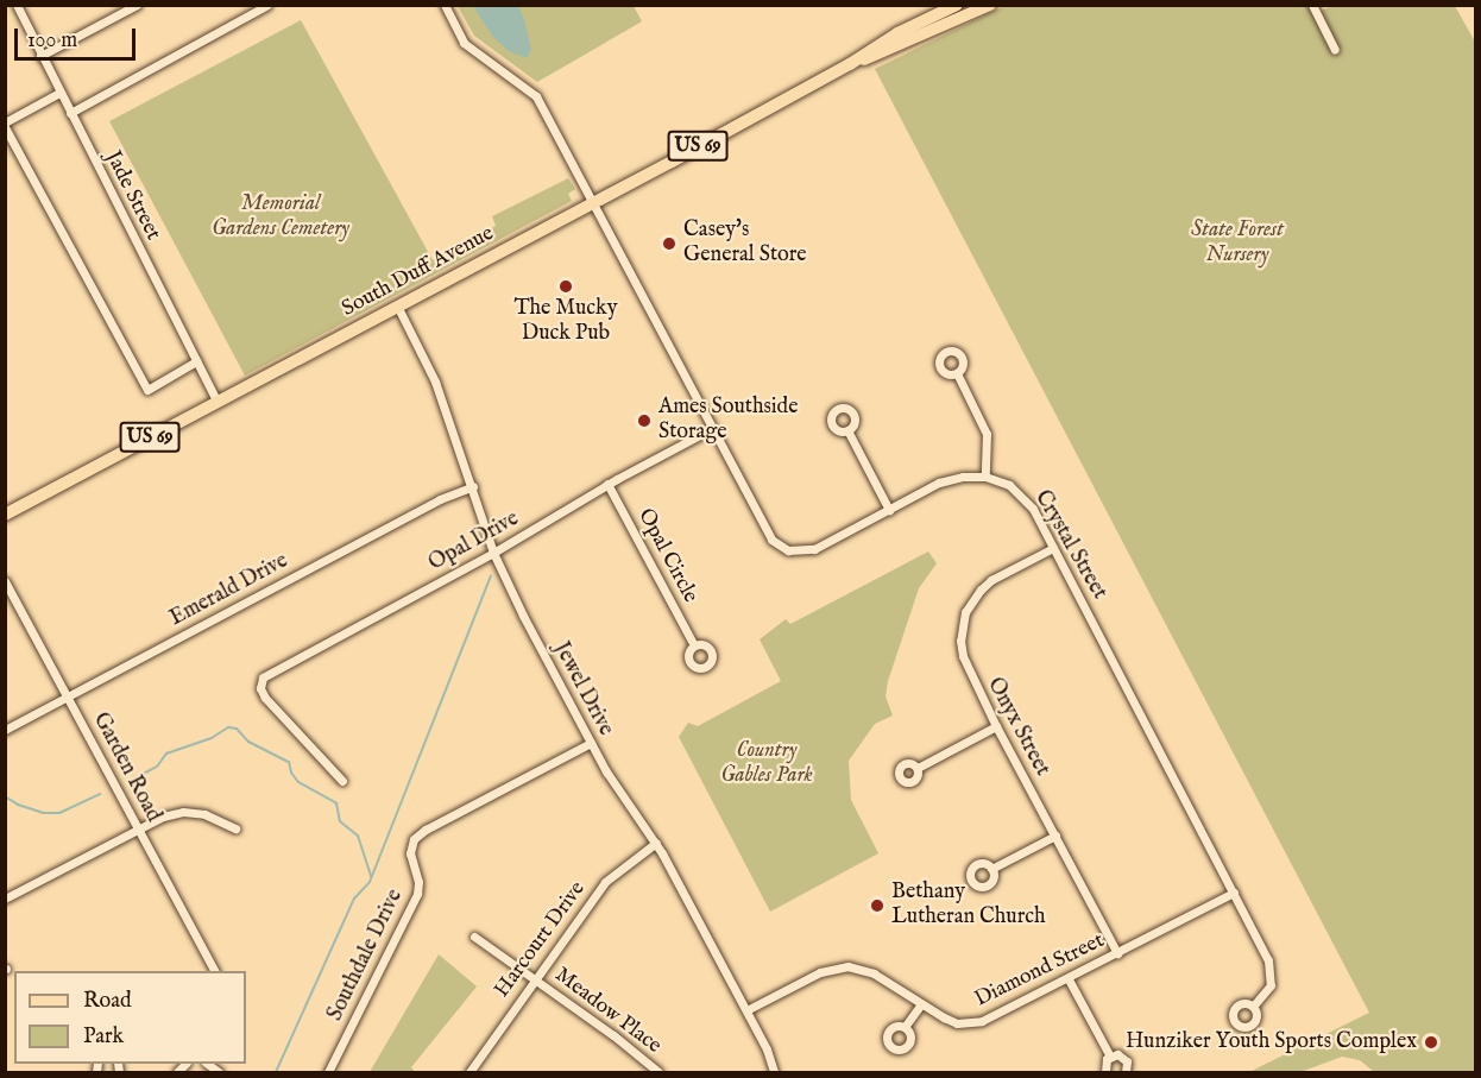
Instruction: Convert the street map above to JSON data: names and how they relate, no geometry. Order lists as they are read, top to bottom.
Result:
{
  "streets": {
    "main road": ["US 69", "South Duff Avenue"],
    "street": [
      "Jade Street",
      "Opal Drive",
      "Crystal Street",
      "Opal Circle",
      "Emerald Drive",
      "Jewel Drive",
      "Onyx Street",
      "Garden Road",
      "Harcourt Drive",
      "Southdale Drive",
      "Diamond Street",
      "Meadow Place"
    ]
  },
  "crossings": [
    ["Jade Street", "South Duff Avenue"],
    ["South Duff Avenue", "Crystal Street"],
    ["South Duff Avenue", "Jewel Drive"],
    ["Opal Drive", "Crystal Street"],
    ["Opal Drive", "Opal Circle"],
    ["Opal Drive", "Jewel Drive"],
    ["Crystal Street", "Onyx Street"],
    ["Crystal Street", "Diamond Street"],
    ["Emerald Drive", "Jewel Drive"],
    ["Emerald Drive", "Garden Road"],
    ["Jewel Drive", "Harcourt Drive"],
    ["Jewel Drive", "Southdale Drive"],
    ["Jewel Drive", "Diamond Street"],
    ["Onyx Street", "Diamond Street"],
    ["Harcourt Drive", "Meadow Place"]
  ],
  "parks": ["Memorial Gardens Cemetery", "State Forest Nursery", "Country Gables Park"],
  "places": [
    "Casey's General Store",
    "The Mucky Duck Pub",
    "Ames Southside Storage",
    "Bethany Lutheran Church",
    "Hunziker Youth Sports Complex"
  ],
  "legend": ["Road", "Park"],
  "scale_bar": "100 m"
}
